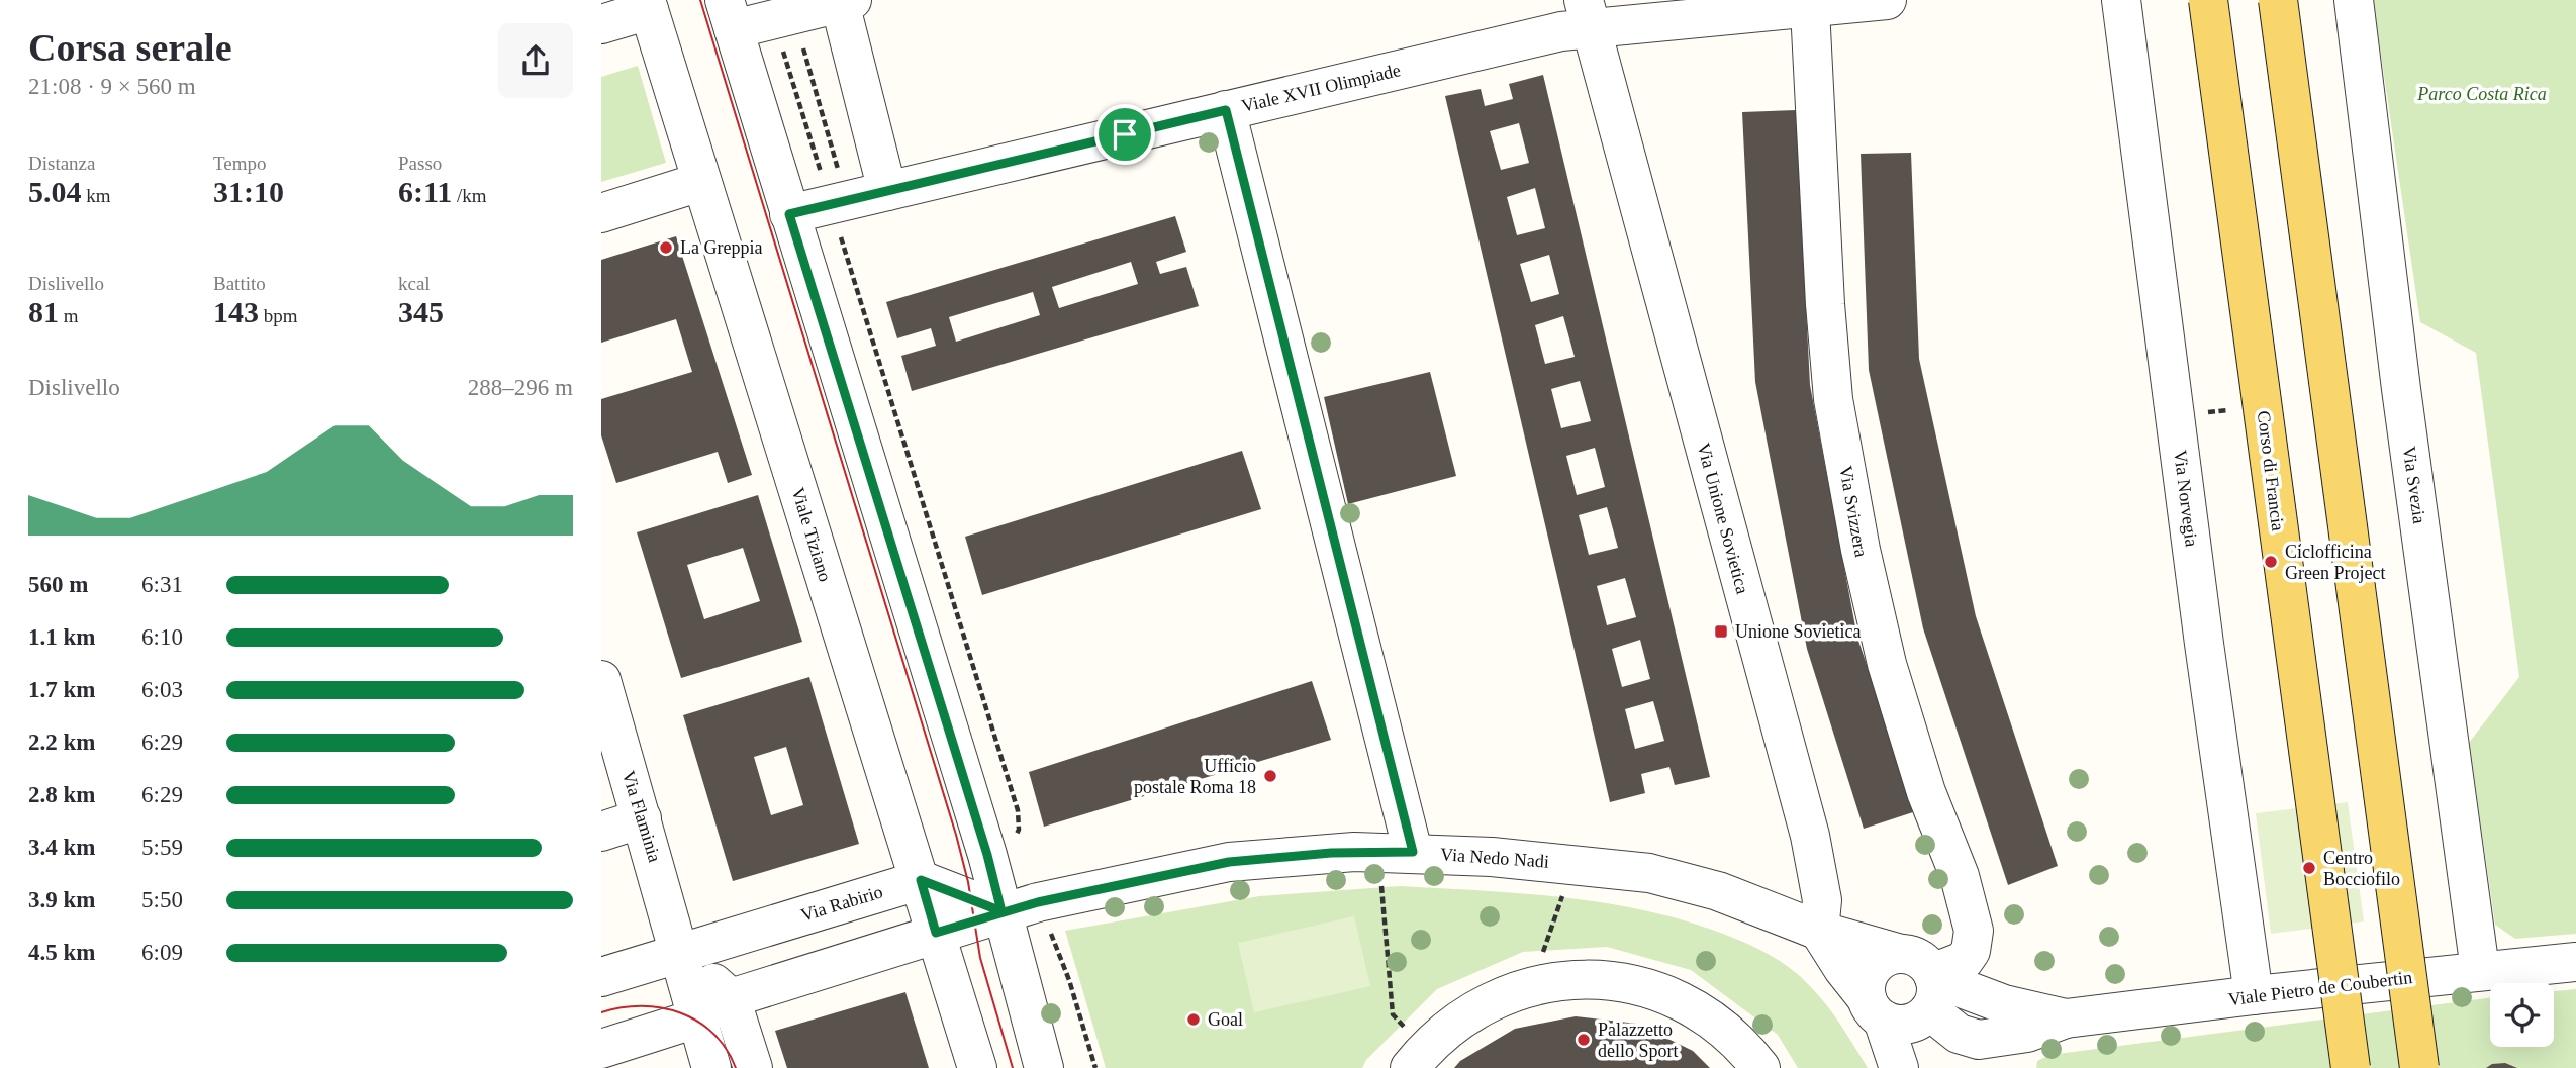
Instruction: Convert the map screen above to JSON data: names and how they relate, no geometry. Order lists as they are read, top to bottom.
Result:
{
  "streets": {
    "main road": ["Corso di Francia"],
    "street": [
      "Viale XVII Olimpiade",
      "Via Svezia",
      "Via Norvegia",
      "Via Svizzera",
      "Via Unione Sovietica",
      "Viale Tiziano",
      "Via Flaminia",
      "Via Nedo Nadi",
      "Via Rabirio",
      "Viale Pietro de Coubertin"
    ]
  },
  "crossings": [
    ["Viale XVII Olimpiade", "Via Svizzera"],
    ["Viale XVII Olimpiade", "Via Unione Sovietica"],
    ["Via Svezia", "Viale Pietro de Coubertin"],
    ["Via Norvegia", "Viale Pietro de Coubertin"],
    ["Via Svizzera", "Via Nedo Nadi"],
    ["Via Unione Sovietica", "Via Nedo Nadi"],
    ["Viale Tiziano", "Via Rabirio"],
    ["Via Flaminia", "Via Rabirio"],
    ["Via Nedo Nadi", "Viale Pietro de Coubertin"]
  ],
  "parks": ["Parco Costa Rica"],
  "places": {
    "other": [
      "La Greppia",
      "Ciclofficina Green Project",
      "Ufficio postale Roma 18",
      "Centro Bocciofilo",
      "Goal",
      "Palazzetto dello Sport"
    ],
    "transit": ["Unione Sovietica"]
  },
  "page": {
    "heading": ["Corsa serale", "21:08 · 9 × 560 m"],
    "stats": [
      ["Distanza", "5.04 km"],
      ["Tempo", "31:10"],
      ["Passo", "6:11 /km"],
      ["Dislivello", "81 m"],
      ["Battito", "143 bpm"],
      ["kcal", "345"]
    ],
    "chart": ["Dislivello", "288–296 m"],
    "list": [
      {
        "name": "560 m",
        "note": "6:31"
      },
      {
        "name": "1.1 km",
        "note": "6:10"
      },
      {
        "name": "1.7 km",
        "note": "6:03"
      },
      {
        "name": "2.2 km",
        "note": "6:29"
      },
      {
        "name": "2.8 km",
        "note": "6:29"
      },
      {
        "name": "3.4 km",
        "note": "5:59"
      },
      {
        "name": "3.9 km",
        "note": "5:50"
      },
      {
        "name": "4.5 km",
        "note": "6:09"
      }
    ]
  }
}
